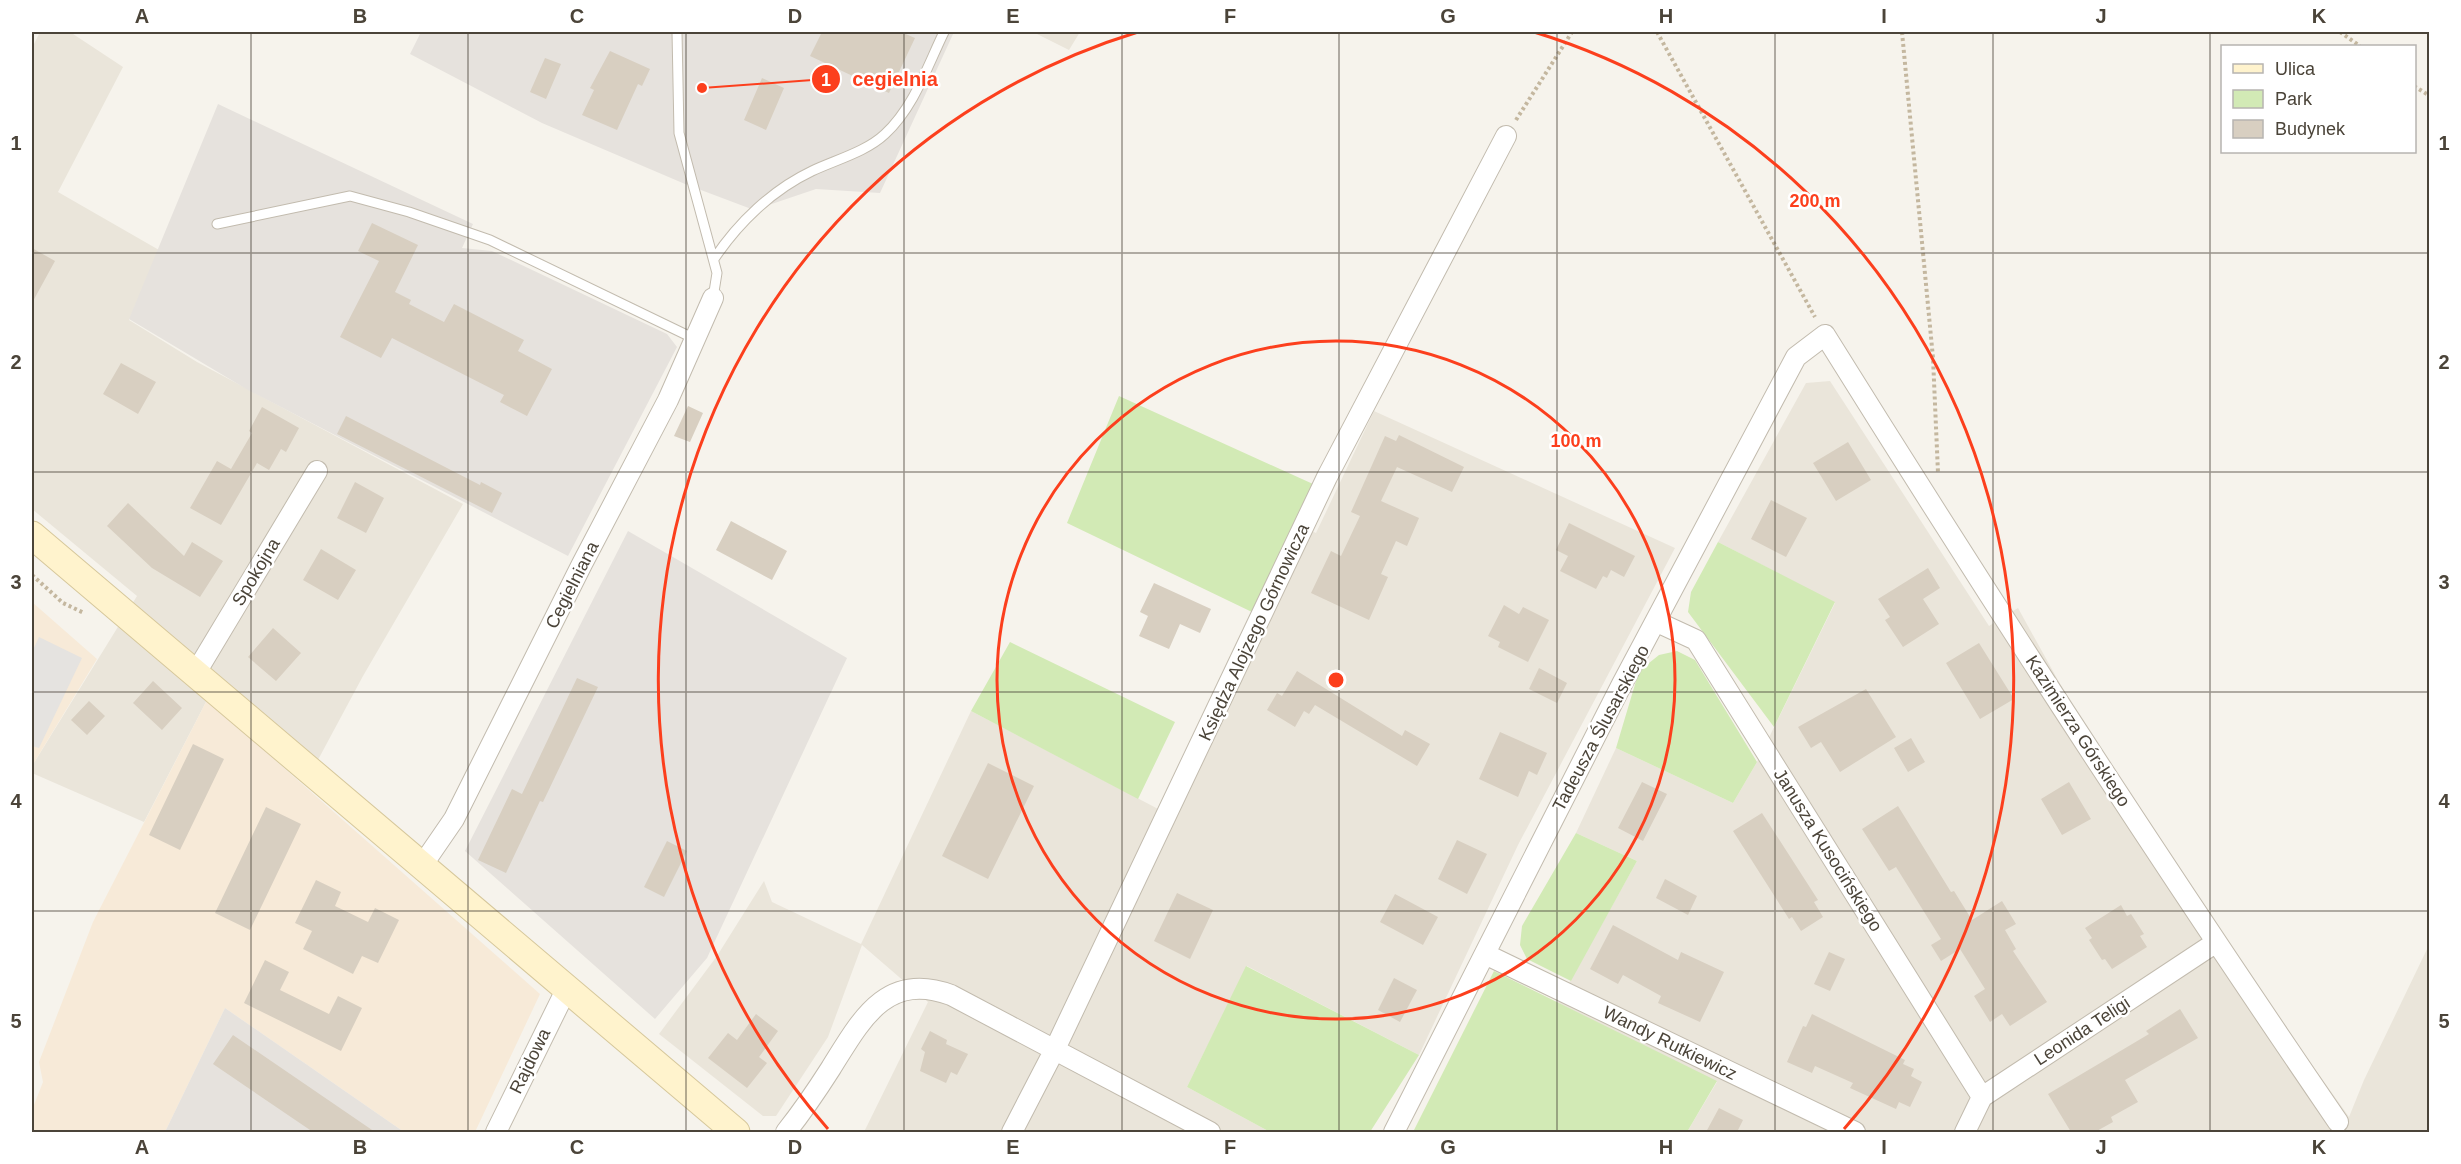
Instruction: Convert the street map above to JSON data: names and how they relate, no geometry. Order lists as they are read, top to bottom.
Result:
{
  "streets": {
    "street": [
      "Spokojna",
      "Cegielniana",
      "Księdza Alojzego Górnowicza",
      "Tadeusza Ślusarskiego",
      "Kazimierza Górskiego",
      "Janusza Kusocińskiego",
      "Leonida Teligi",
      "Wandy Rutkiewicz",
      "Rajdowa"
    ]
  },
  "crossings": [
    ["Tadeusza Ślusarskiego", "Kazimierza Górskiego"],
    ["Tadeusza Ślusarskiego", "Janusza Kusocińskiego"],
    ["Tadeusza Ślusarskiego", "Wandy Rutkiewicz"],
    ["Kazimierza Górskiego", "Leonida Teligi"],
    ["Janusza Kusocińskiego", "Leonida Teligi"]
  ],
  "places": ["cegielnia"],
  "legend": ["Ulica", "Park", "Budynek"],
  "grid": {
    "columns": [
      "A",
      "B",
      "C",
      "D",
      "E",
      "F",
      "G",
      "H",
      "I",
      "J",
      "K"
    ],
    "rows": [
      "1",
      "2",
      "3",
      "4",
      "5"
    ]
  },
  "rings": ["200 m", "100 m"]
}
